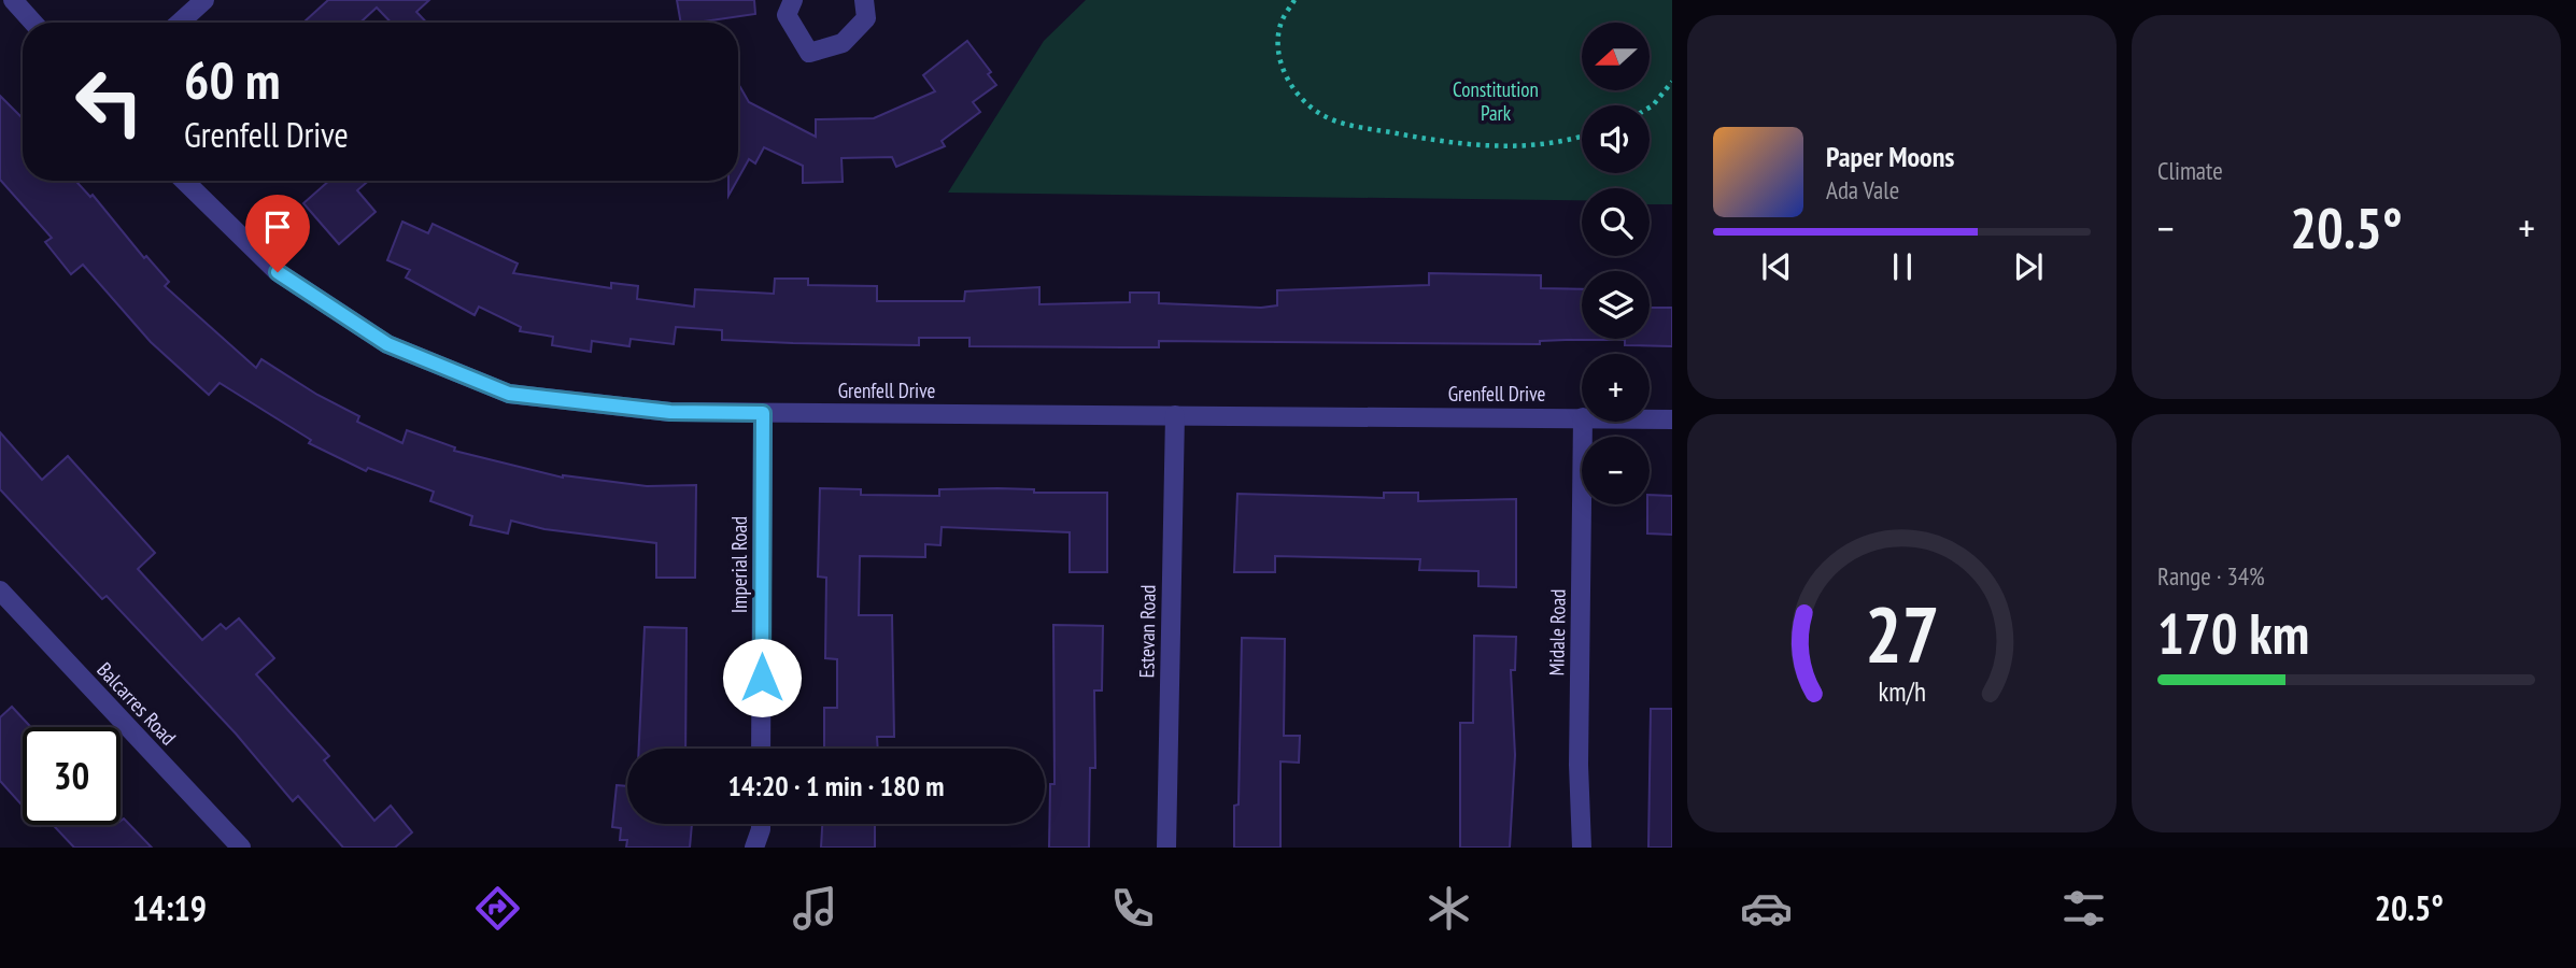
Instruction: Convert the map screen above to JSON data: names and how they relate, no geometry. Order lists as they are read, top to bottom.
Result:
{
  "streets": {
    "street": [
      "Grenfell Drive",
      "Imperial Road",
      "Estevan Road",
      "Midale Road",
      "Balcarres Road"
    ]
  },
  "crossings": [
    ["Grenfell Drive", "Imperial Road"],
    ["Grenfell Drive", "Estevan Road"]
  ],
  "parks": ["Constitution Park"],
  "north": "left",
  "page": {
    "tile": [
      "Climate",
      ["Range · 34%", "170 km"]
    ],
    "map_buttons": ["+", "−"],
    "turn": ["60 m", "Grenfell Drive"],
    "song": ["Paper Moons", "Ada Vale"],
    "heat": ["−", "20.5°", "+"],
    "limit": "30",
    "trip": "14:20 · 1 min · 180 m",
    "tabs": ["14:19", "20.5°"],
    "gauge": ["27", "km/h"]
  }
}
